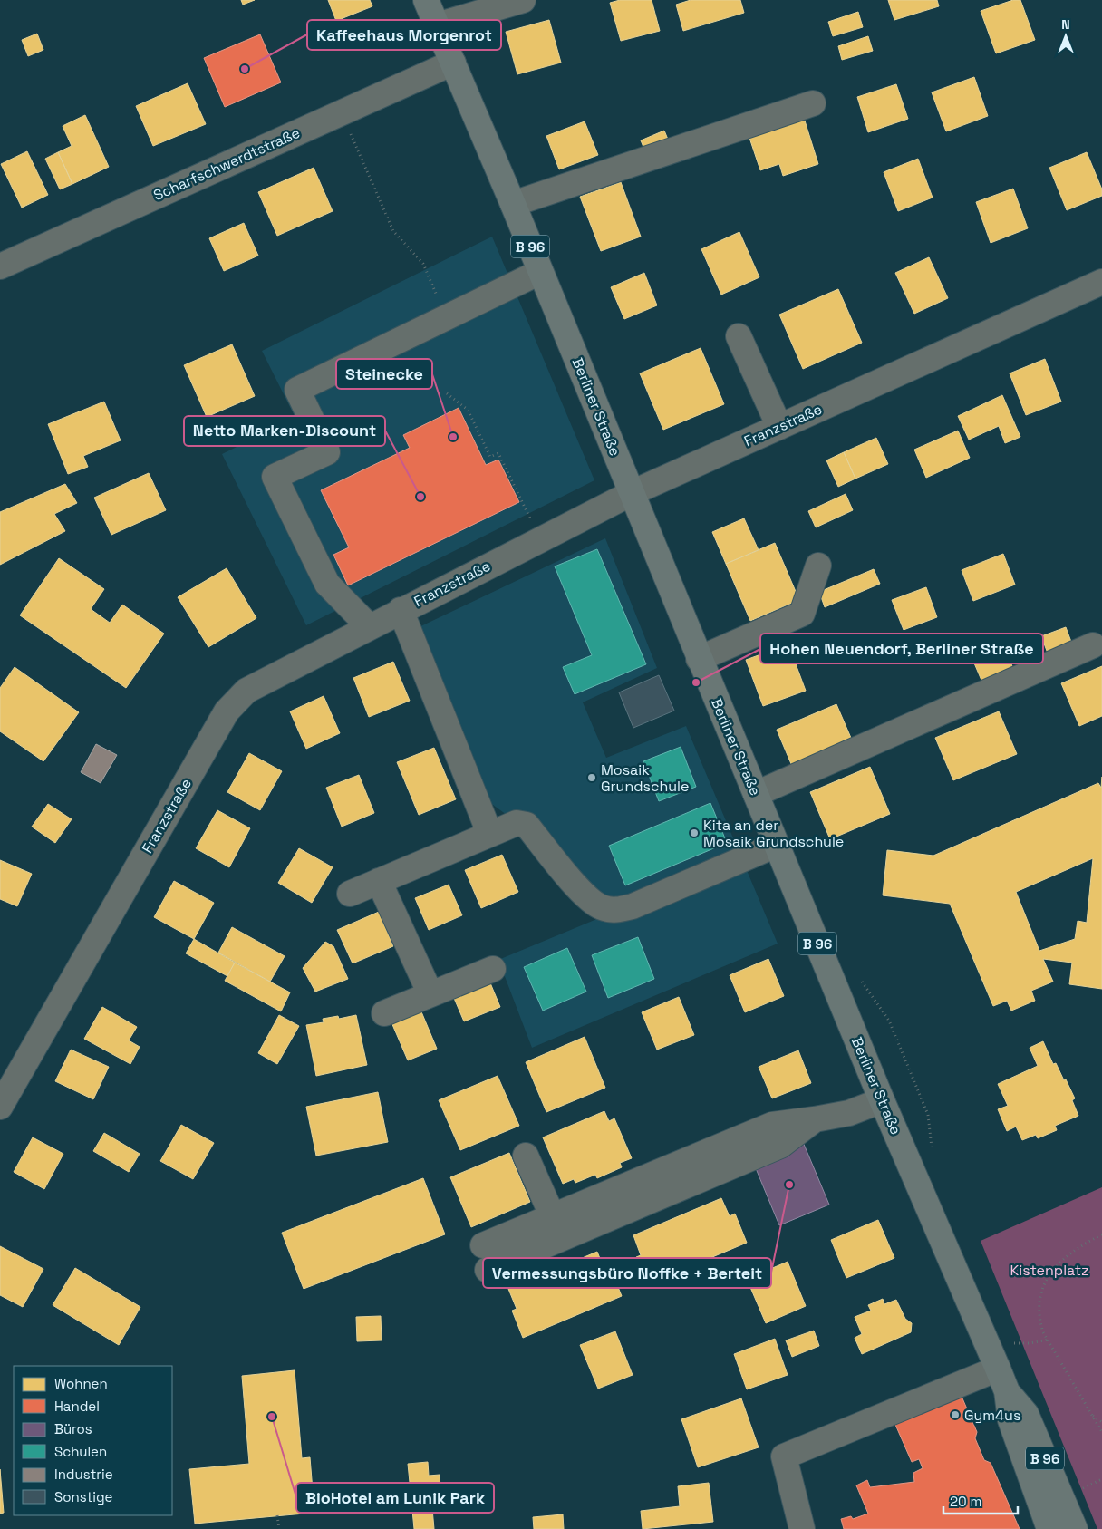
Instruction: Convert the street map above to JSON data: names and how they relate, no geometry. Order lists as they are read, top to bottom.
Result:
{
  "streets": {
    "main road": ["B 96", "Berliner Straße"],
    "street": ["Scharfschwerdtstraße", "Franzstraße"]
  },
  "crossings": [
    ["Scharfschwerdtstraße", "Berliner Straße"],
    ["Berliner Straße", "Franzstraße"]
  ],
  "parks": ["Kistenplatz"],
  "places": [
    "Kaffeehaus Morgenrot",
    "Steinecke",
    "Netto Marken-Discount",
    "Hohen Neuendorf, Berliner Straße",
    "Mosaik Grundschule",
    "Kita an der Mosaik Grundschule",
    "Vermessungsbüro Noffke + Berteit",
    "Gym4us",
    "BioHotel am Lunik Park"
  ],
  "legend": [
    "Wohnen",
    "Handel",
    "Büros",
    "Schulen",
    "Industrie",
    "Sonstige"
  ],
  "scale_bar": "20 m",
  "north": "top"
}
